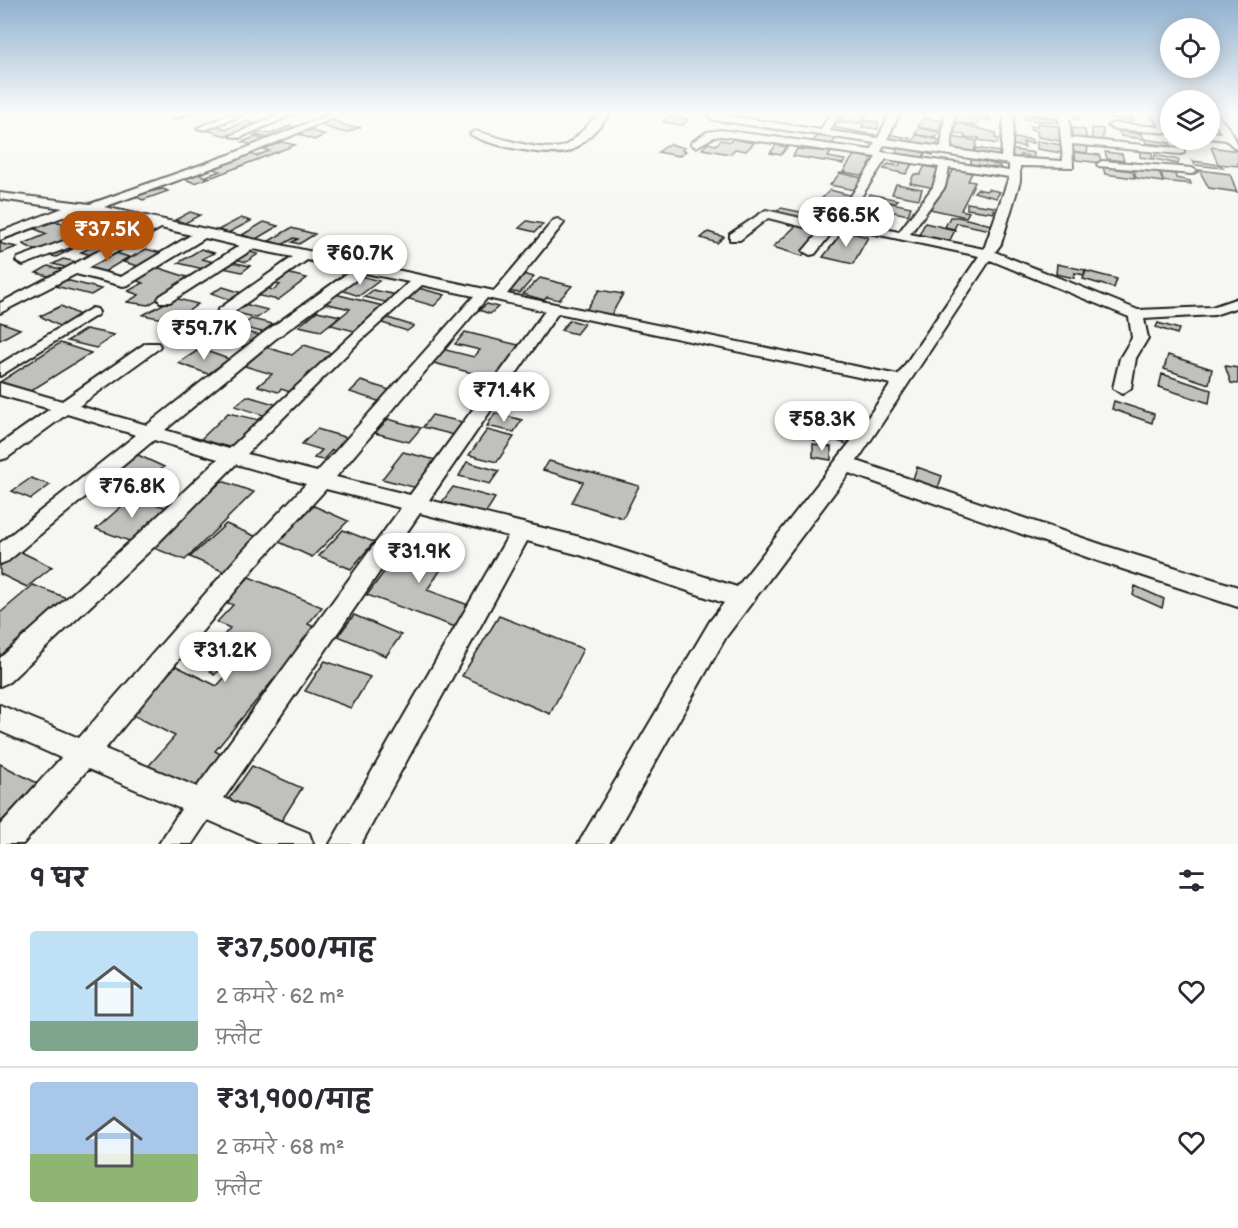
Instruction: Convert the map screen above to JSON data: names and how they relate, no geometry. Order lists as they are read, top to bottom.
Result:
{
  "page": {
    "price": [
      "₹66.5K",
      "₹37.5K",
      "₹60.7K",
      "₹59.7K",
      "₹71.4K",
      "₹58.3K",
      "₹76.8K",
      "₹31.9K",
      "₹31.2K"
    ],
    "heading": "9 घर",
    "list": [
      {
        "name": "₹37,500/माह",
        "note": "2 कमरे · 62 m² · फ़्लैट"
      },
      {
        "name": "₹31,900/माह",
        "note": "2 कमरे · 68 m² · फ़्लैट"
      }
    ]
  }
}
